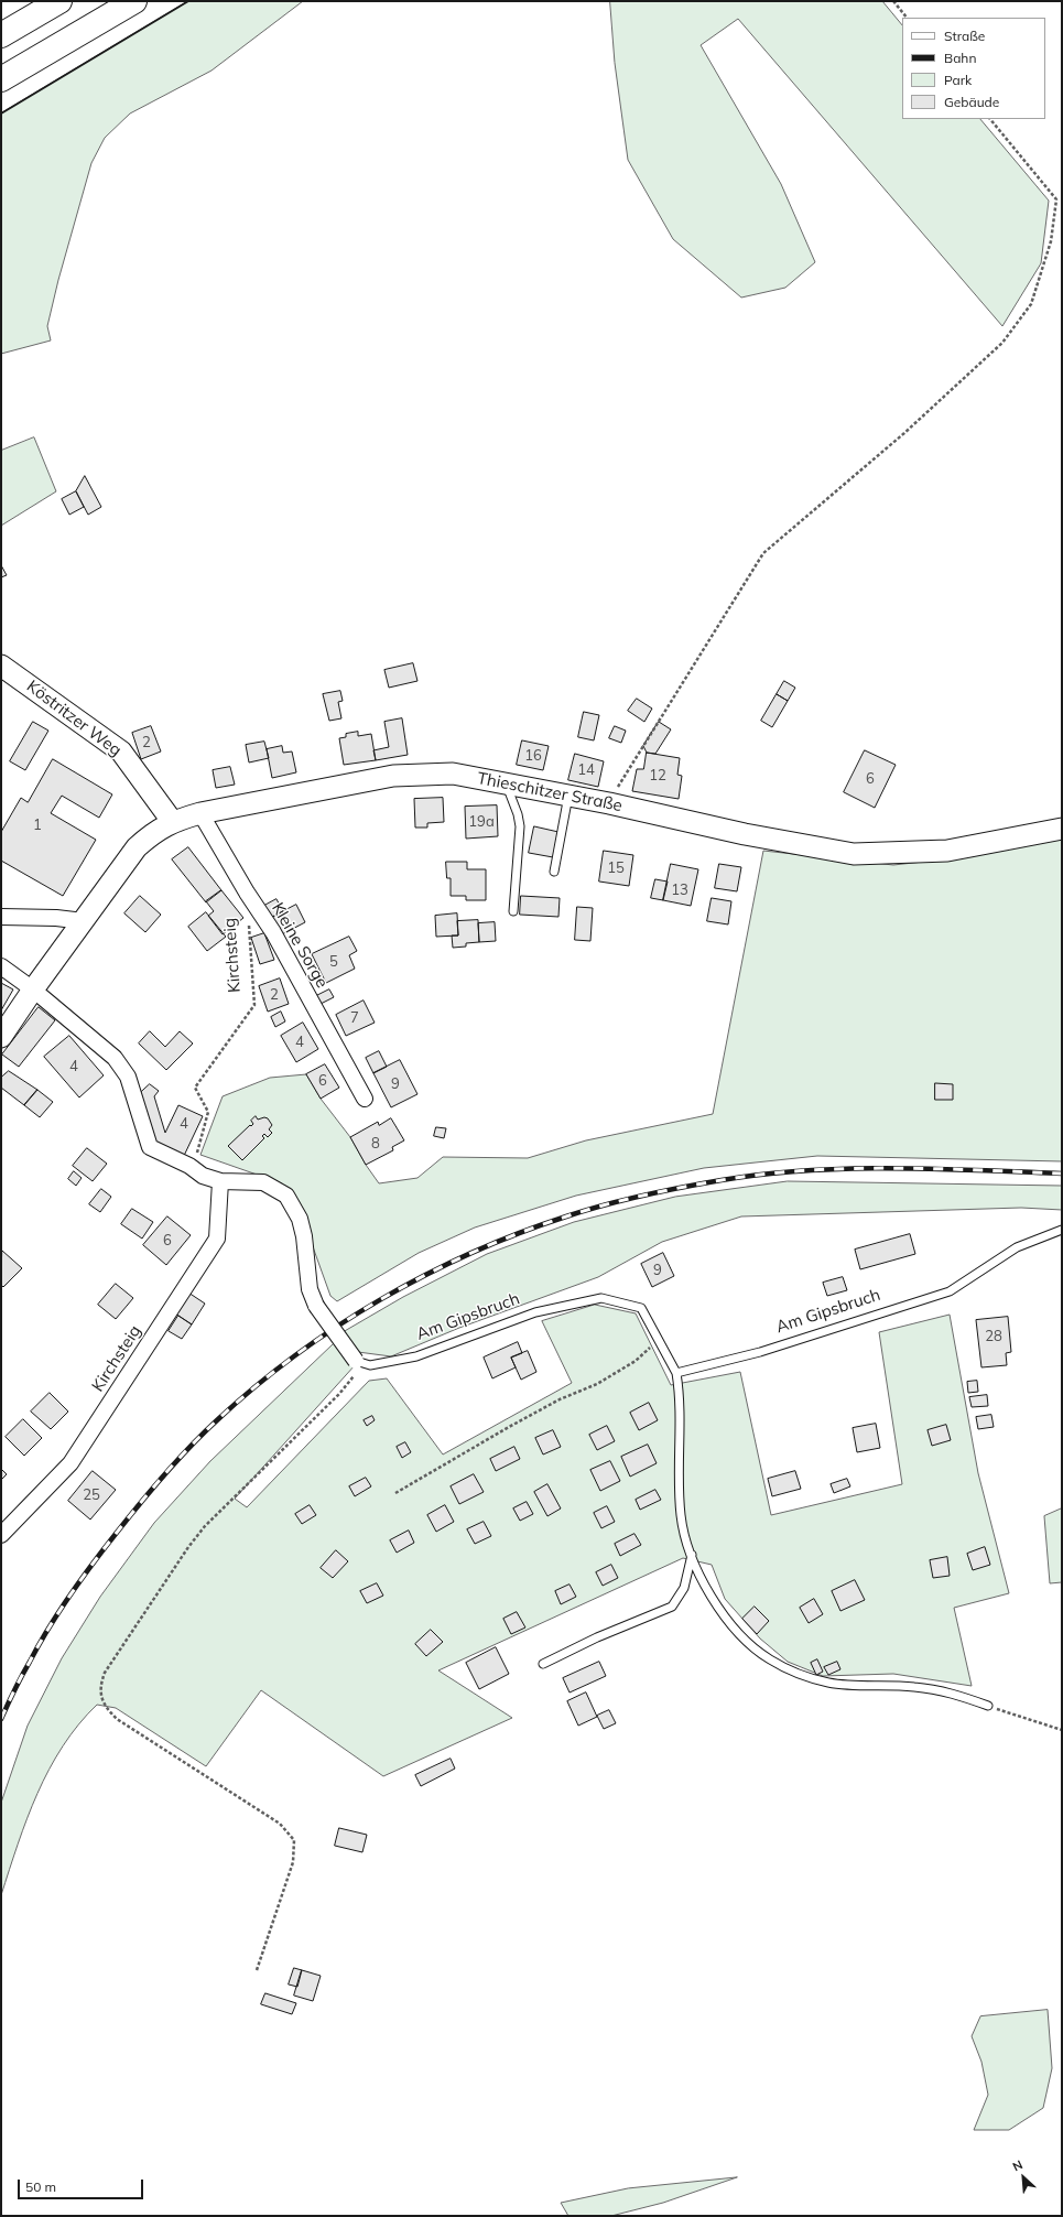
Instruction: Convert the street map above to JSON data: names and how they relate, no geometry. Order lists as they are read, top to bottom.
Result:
{
  "streets": {
    "main road": ["Köstritzer Weg", "Thieschitzer Straße"],
    "street": ["Kleine Sorge", "Kirchsteig"],
    "lane": ["Am Gipsbruch"]
  },
  "crossings": [
    ["Köstritzer Weg", "Thieschitzer Straße"],
    ["Thieschitzer Straße", "Kleine Sorge"],
    ["Kleine Sorge", "Kirchsteig"]
  ],
  "house_numbers": [
    "2",
    "16",
    "14",
    "12",
    "6",
    "19a",
    "1",
    "15",
    "13",
    "5",
    "2",
    "7",
    "4",
    "4",
    "6",
    "9",
    "4",
    "8",
    "6",
    "9",
    "28",
    "25"
  ],
  "legend": [
    "Straße",
    "Bahn",
    "Park",
    "Gebäude"
  ],
  "scale_bar": "50 m",
  "north": "top left"
}
